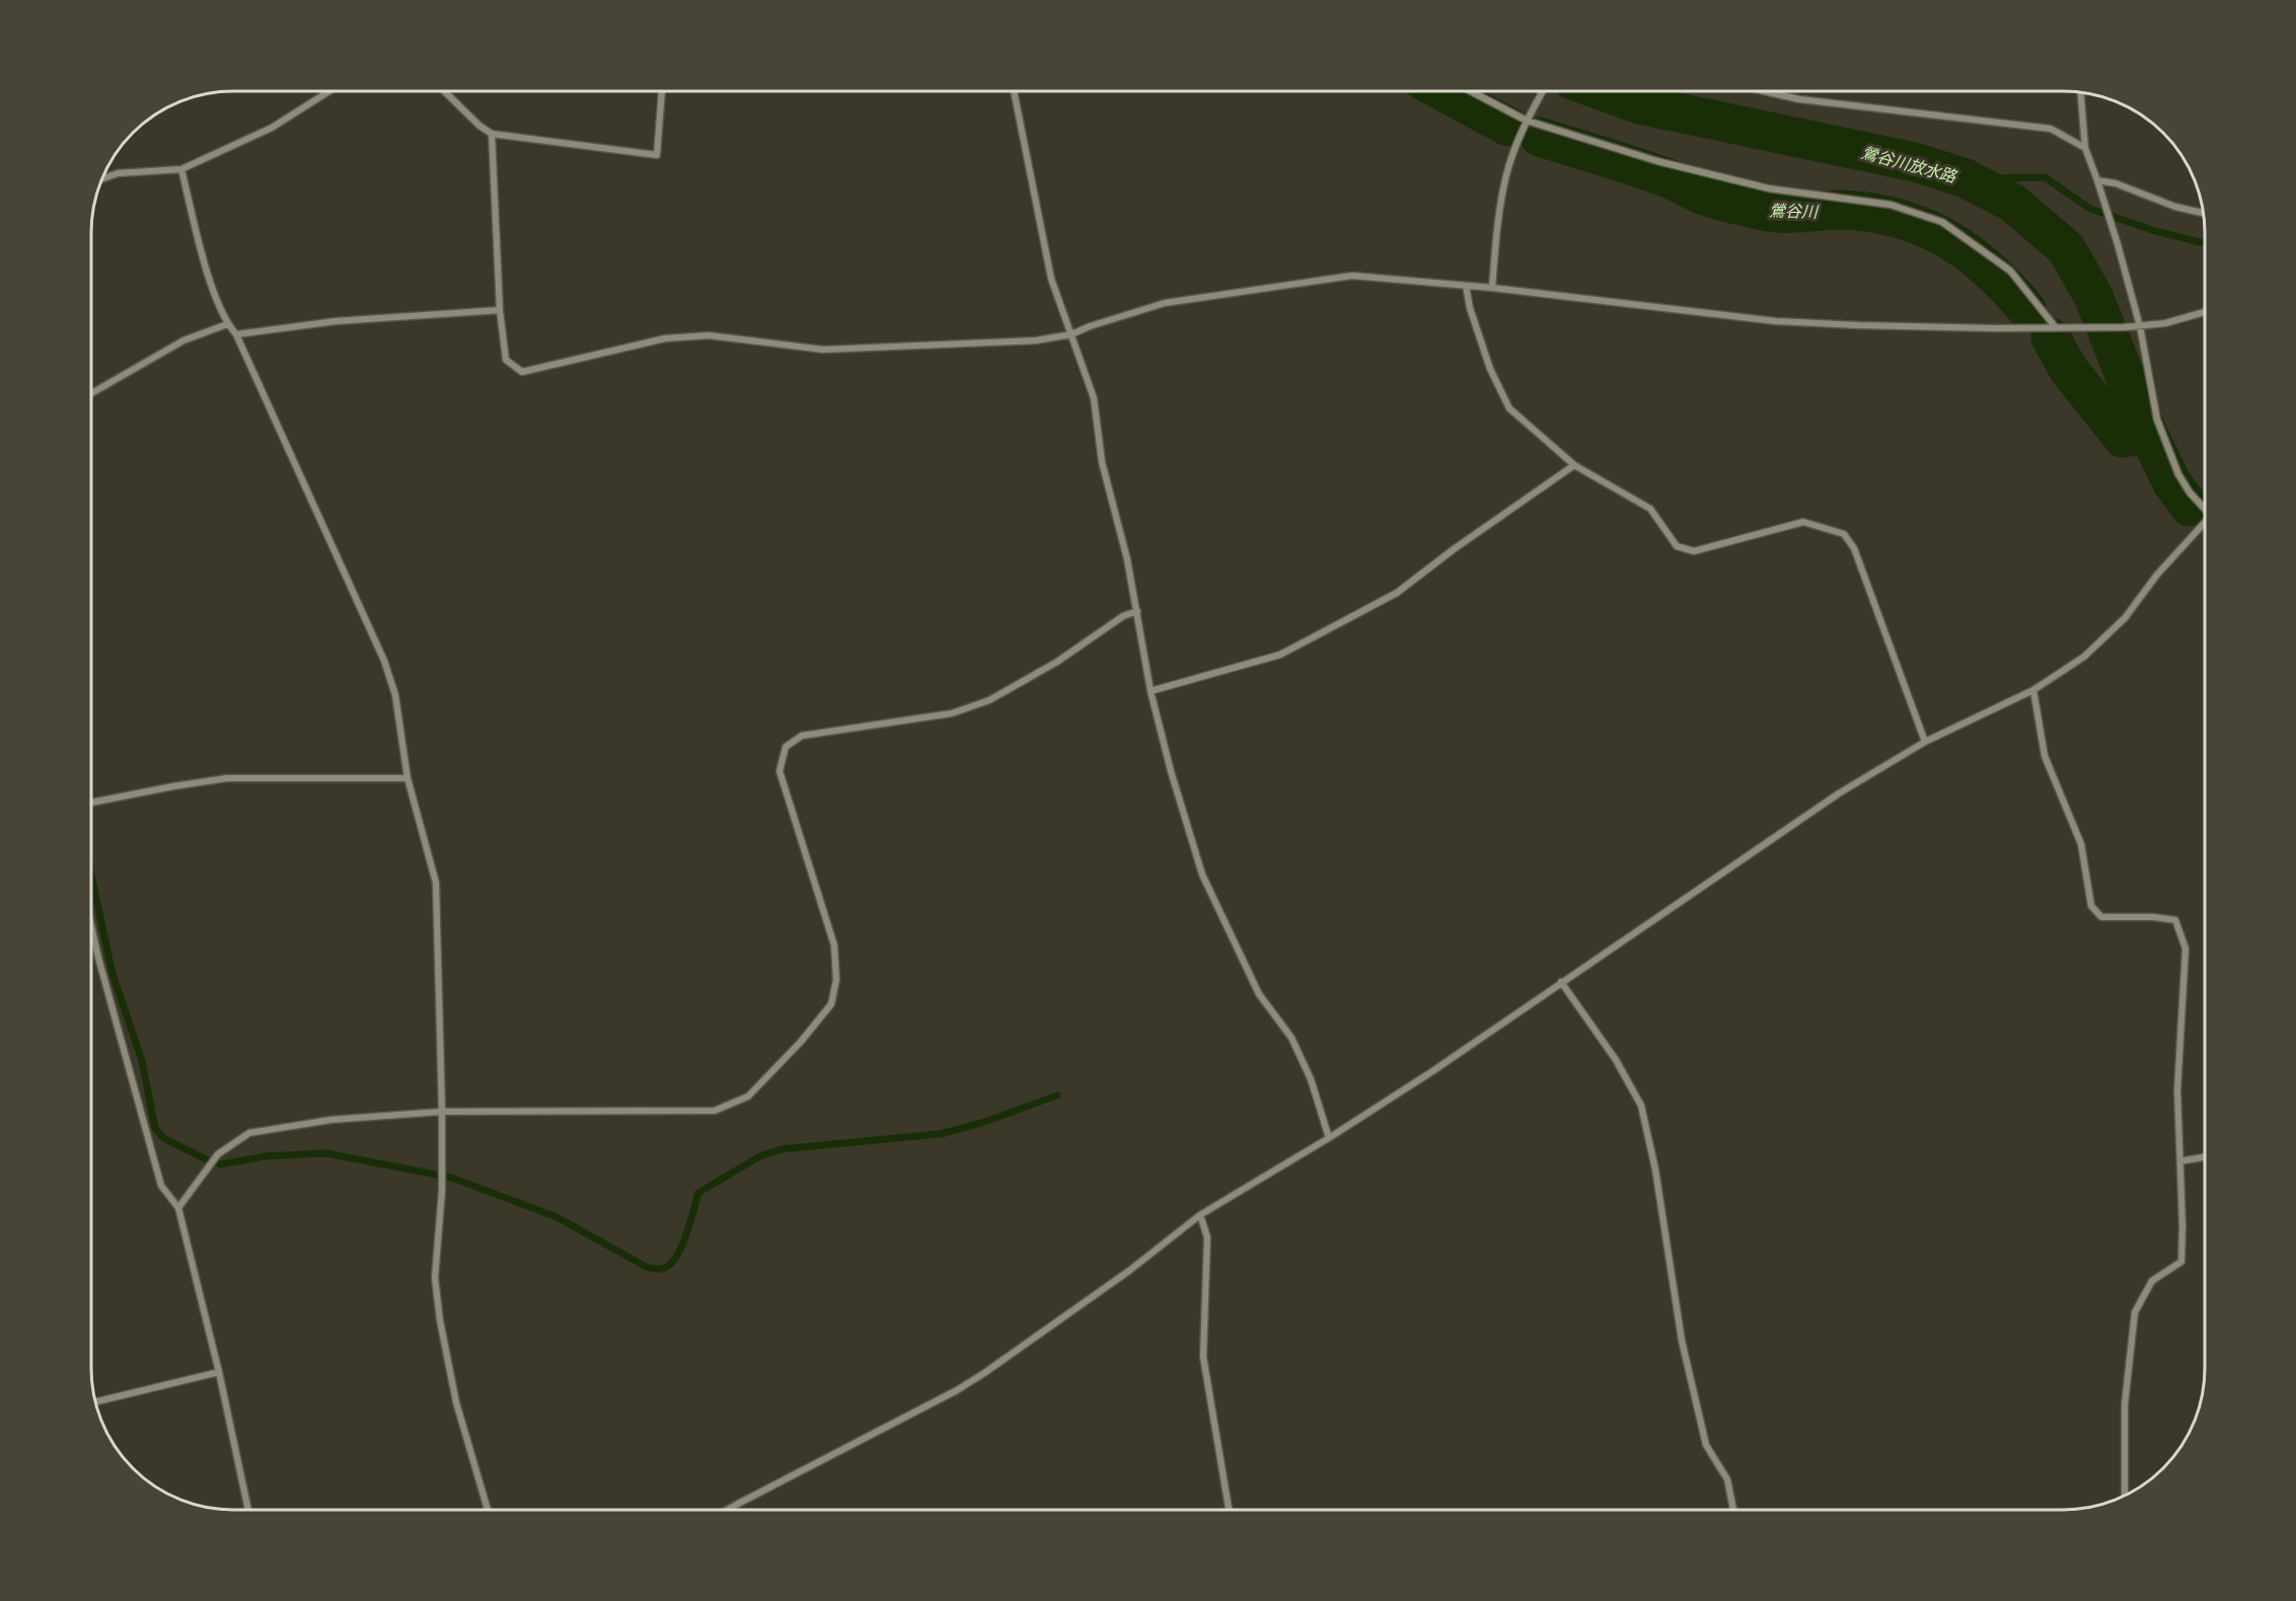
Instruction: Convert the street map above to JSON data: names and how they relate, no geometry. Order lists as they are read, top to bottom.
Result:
{
  "water": ["鶯谷川放水路", "鶯谷川"]
}
